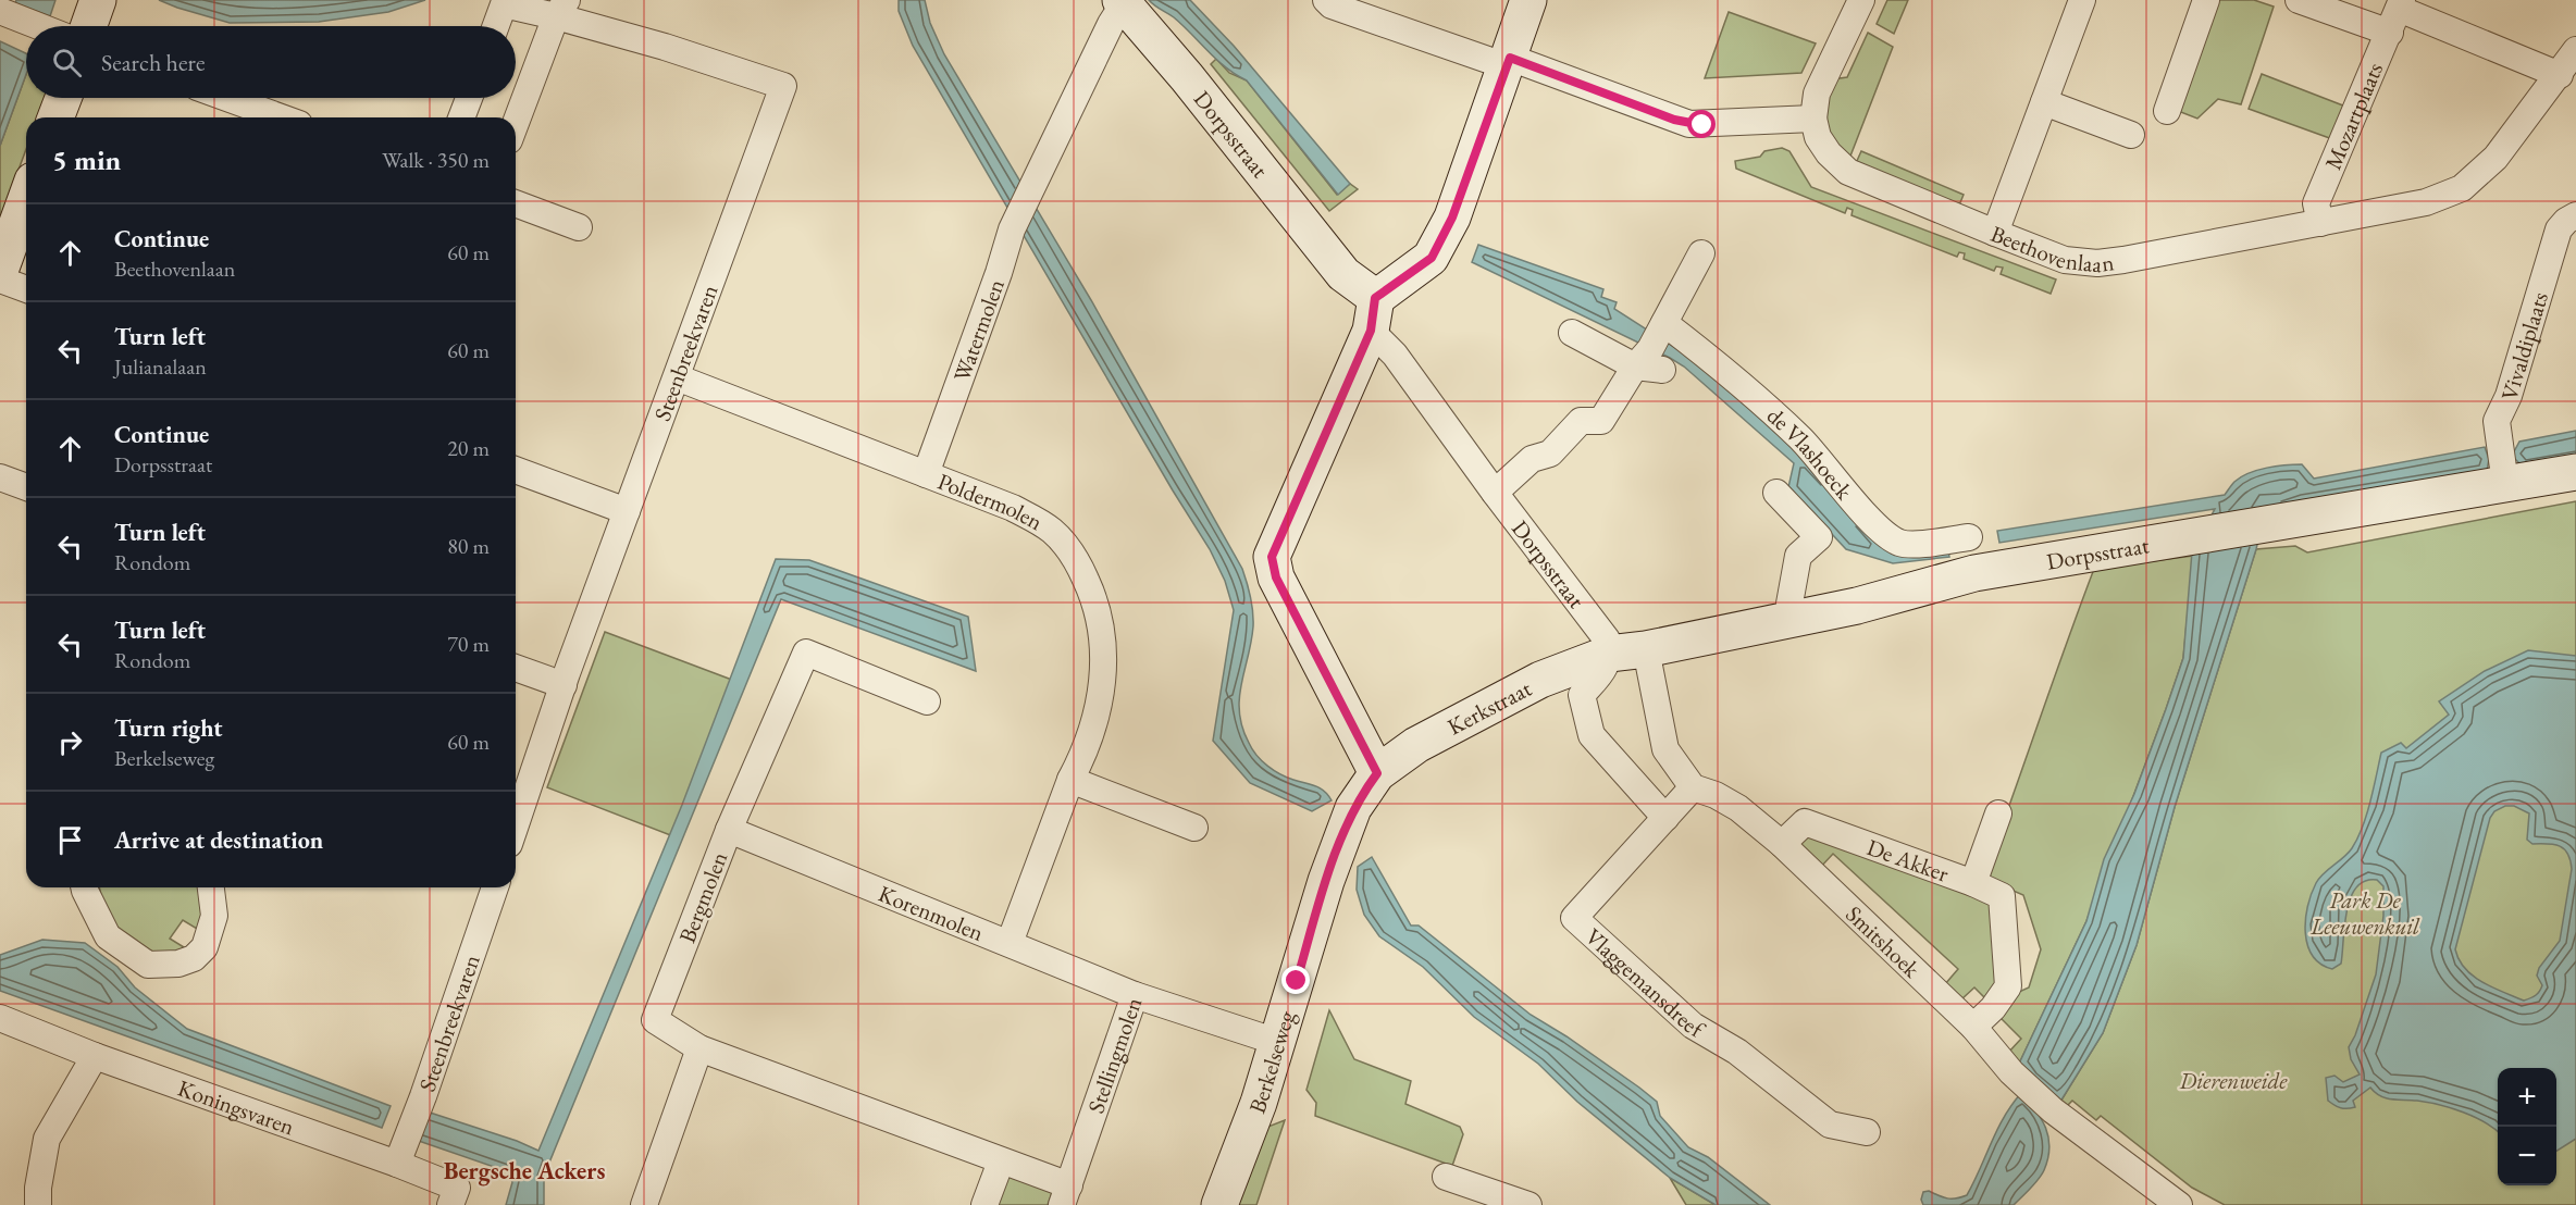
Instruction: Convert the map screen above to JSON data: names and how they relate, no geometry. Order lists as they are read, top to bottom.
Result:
{
  "streets": {
    "street": [
      "Mozartplaats",
      "Dorpsstraat",
      "Beethovenlaan",
      "Watermolen",
      "Vivaldiplaats",
      "Steenbreekvaren",
      "de Vlashoeck",
      "Poldermolen",
      "Kerkstraat",
      "De Akker",
      "Bergmolen",
      "Korenmolen",
      "Smitshoek",
      "Vlaggemansdreef",
      "Stellingmolen",
      "Berkelseweg",
      "Koningsvaren"
    ]
  },
  "crossings": [
    ["Mozartplaats", "Beethovenlaan"],
    ["Dorpsstraat", "Watermolen"],
    ["Dorpsstraat", "Vivaldiplaats"],
    ["Dorpsstraat", "Kerkstraat"],
    ["Watermolen", "Poldermolen"],
    ["Steenbreekvaren", "Poldermolen"],
    ["Steenbreekvaren", "Koningsvaren"],
    ["Poldermolen", "Korenmolen"],
    ["Kerkstraat", "Berkelseweg"],
    ["De Akker", "Smitshoek"],
    ["Bergmolen", "Korenmolen"],
    ["Bergmolen", "Stellingmolen"],
    ["Korenmolen", "Stellingmolen"],
    ["Smitshoek", "Vlaggemansdreef"],
    ["Stellingmolen", "Berkelseweg"]
  ],
  "districts": ["Bergsche Ackers"],
  "parks": ["Park De Leeuwenkuil", "Dierenweide"],
  "page": {
    "search": "Search here",
    "heading": ["5 min", "Walk · 350 m"],
    "list": [
      ["Continue", "Beethovenlaan", "60 m"],
      ["Turn left", "Julianalaan", "60 m"],
      ["Continue", "Dorpsstraat", "20 m"],
      ["Turn left", "Rondom", "80 m"],
      ["Turn left", "Rondom", "70 m"],
      ["Turn right", "Berkelseweg", "60 m"],
      "Arrive at destination"
    ],
    "map_buttons": ["+", "−"]
  }
}
